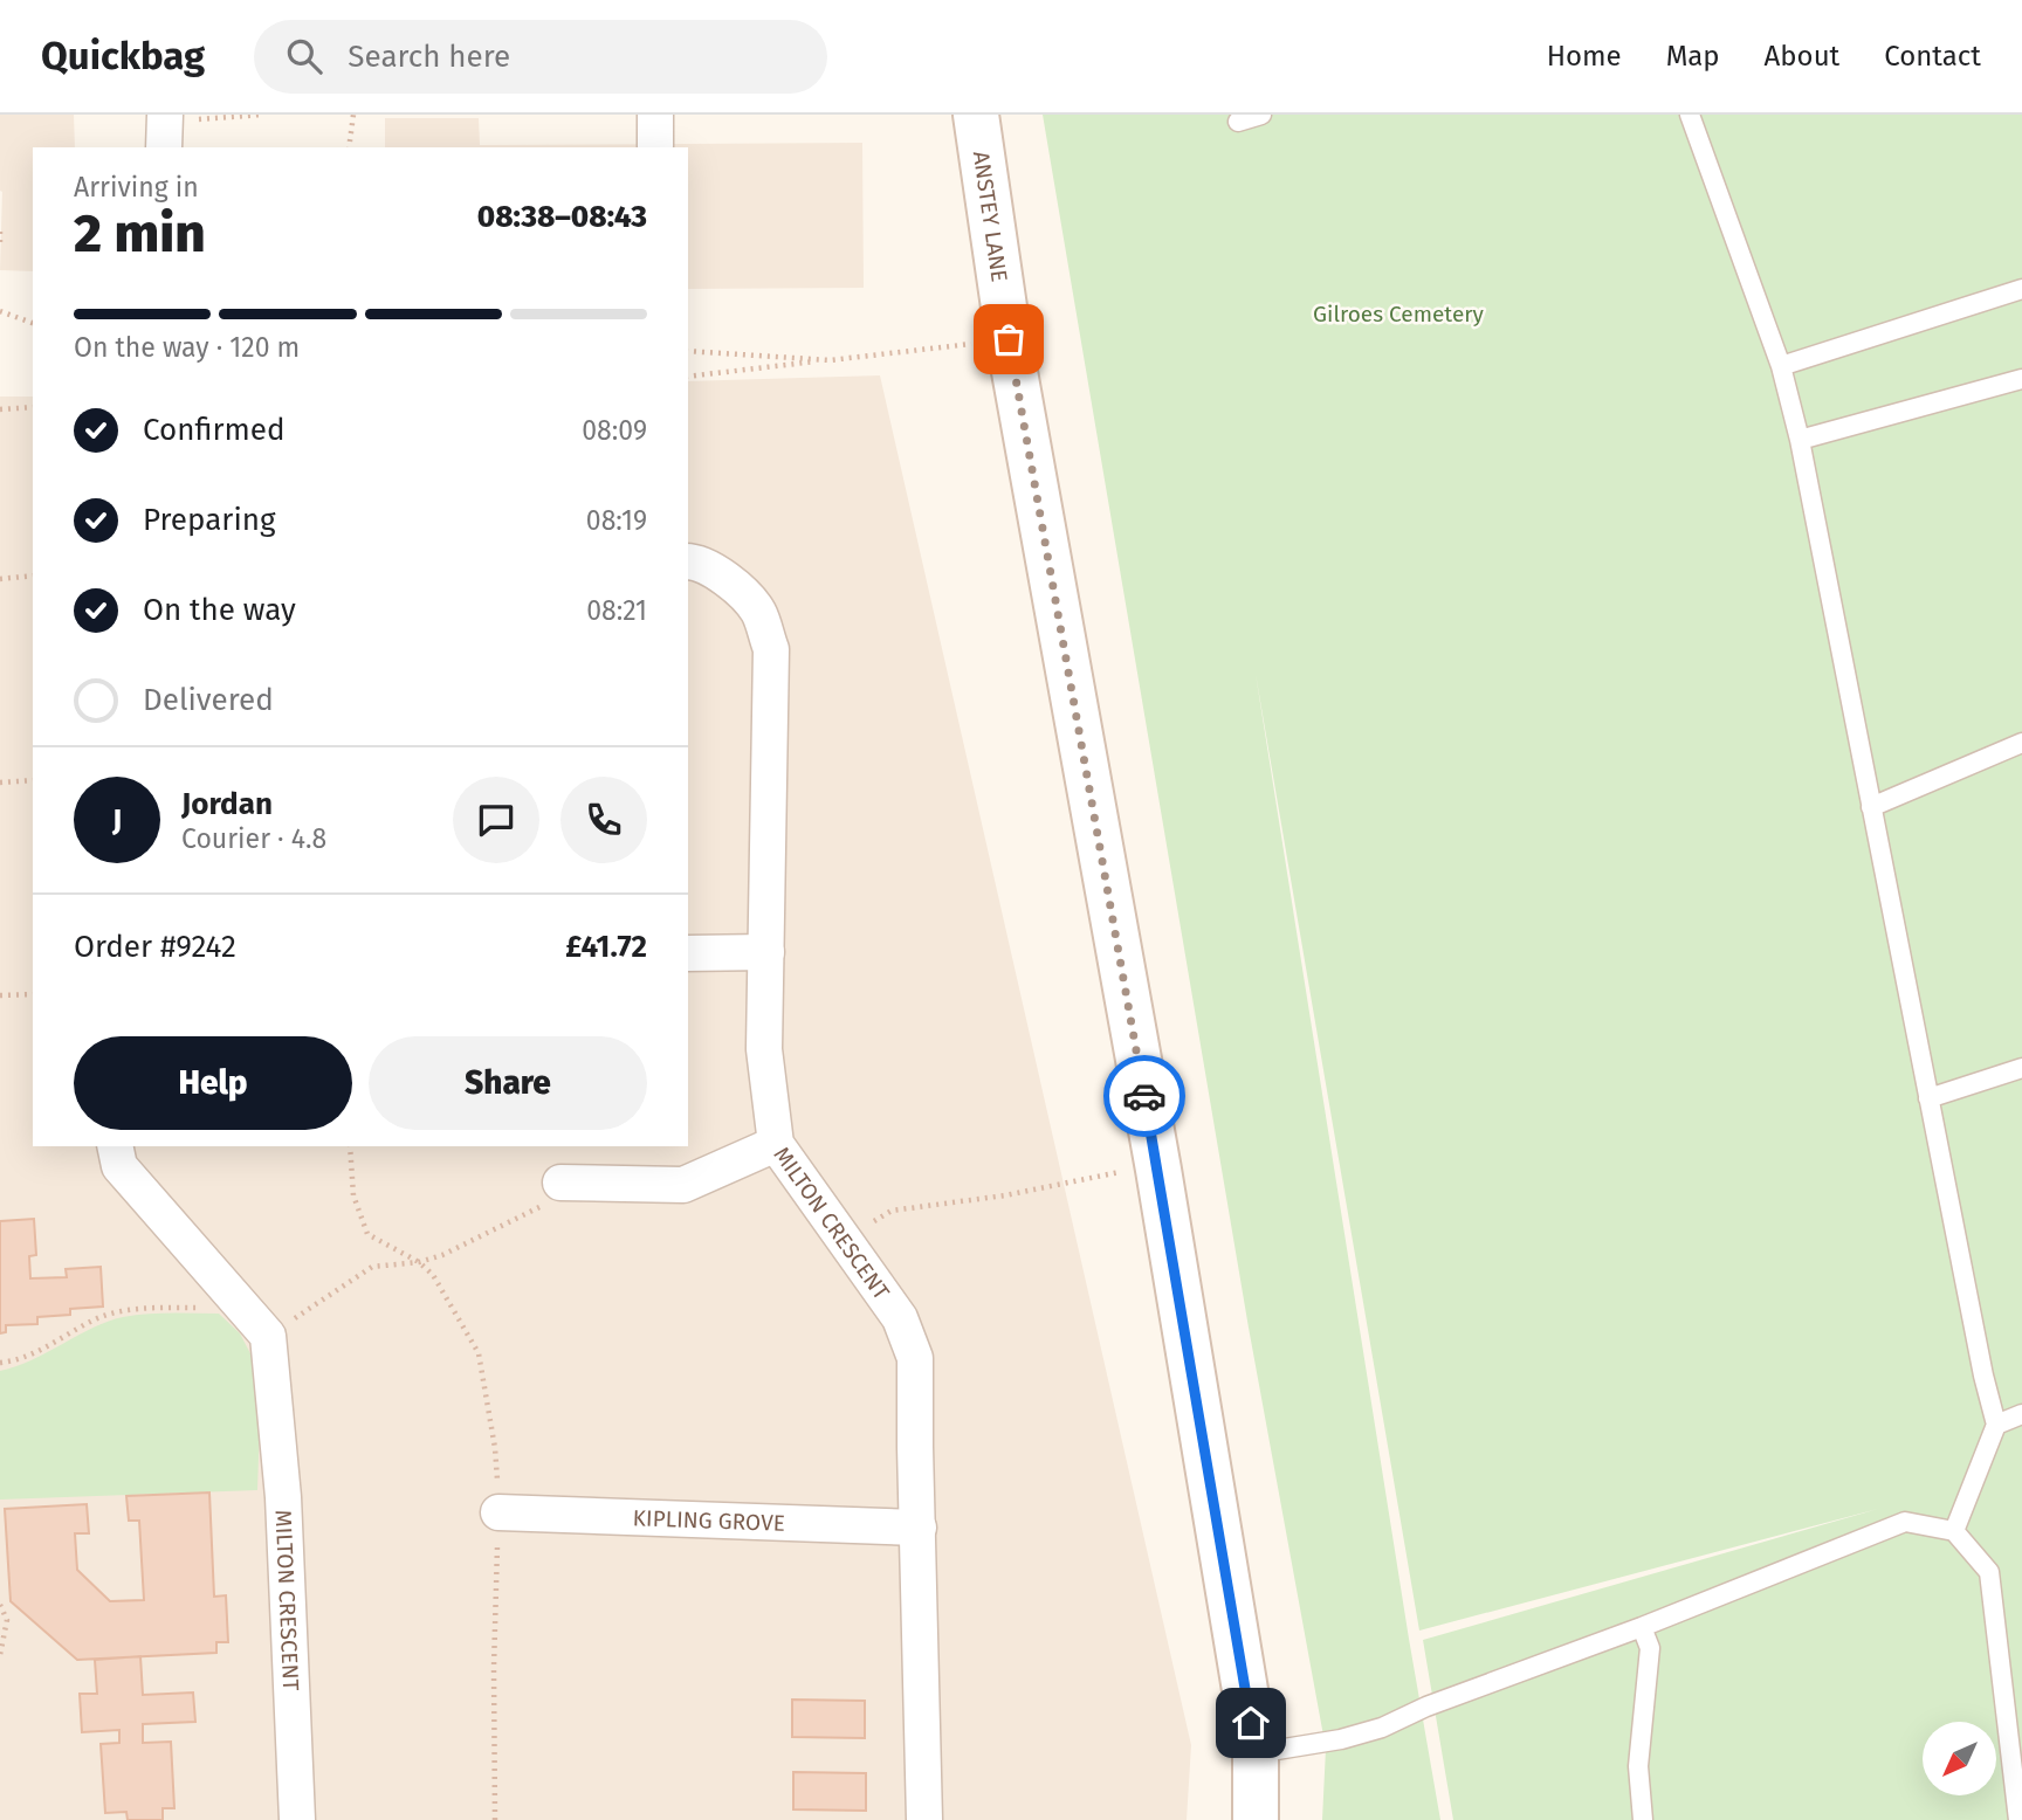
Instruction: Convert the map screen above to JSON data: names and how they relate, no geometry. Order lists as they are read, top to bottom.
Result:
{
  "streets": {
    "main road": ["ANSTEY LANE"],
    "street": ["MILTON CRESCENT", "KIPLING GROVE"]
  },
  "crossings": [
    ["MILTON CRESCENT", "KIPLING GROVE"]
  ],
  "parks": ["Gilroes Cemetery"],
  "north": "bottom left",
  "page": {
    "header": "Quickbag",
    "search": "Search here",
    "nav": [
      "Home",
      "Map",
      "About",
      "Contact"
    ],
    "heading": ["2 min", "Arriving in", "08:38–08:43"],
    "panel": [
      "Jordan",
      "Courier · 4.8",
      "Order #9242",
      "£41.72"
    ],
    "bar": "On the way · 120 m",
    "list": [
      ["Confirmed", "08:09"],
      ["Preparing", "08:19"],
      ["On the way", "08:21"],
      "Delivered"
    ],
    "round": "J",
    "buttons": ["Help", "Share"]
  }
}
